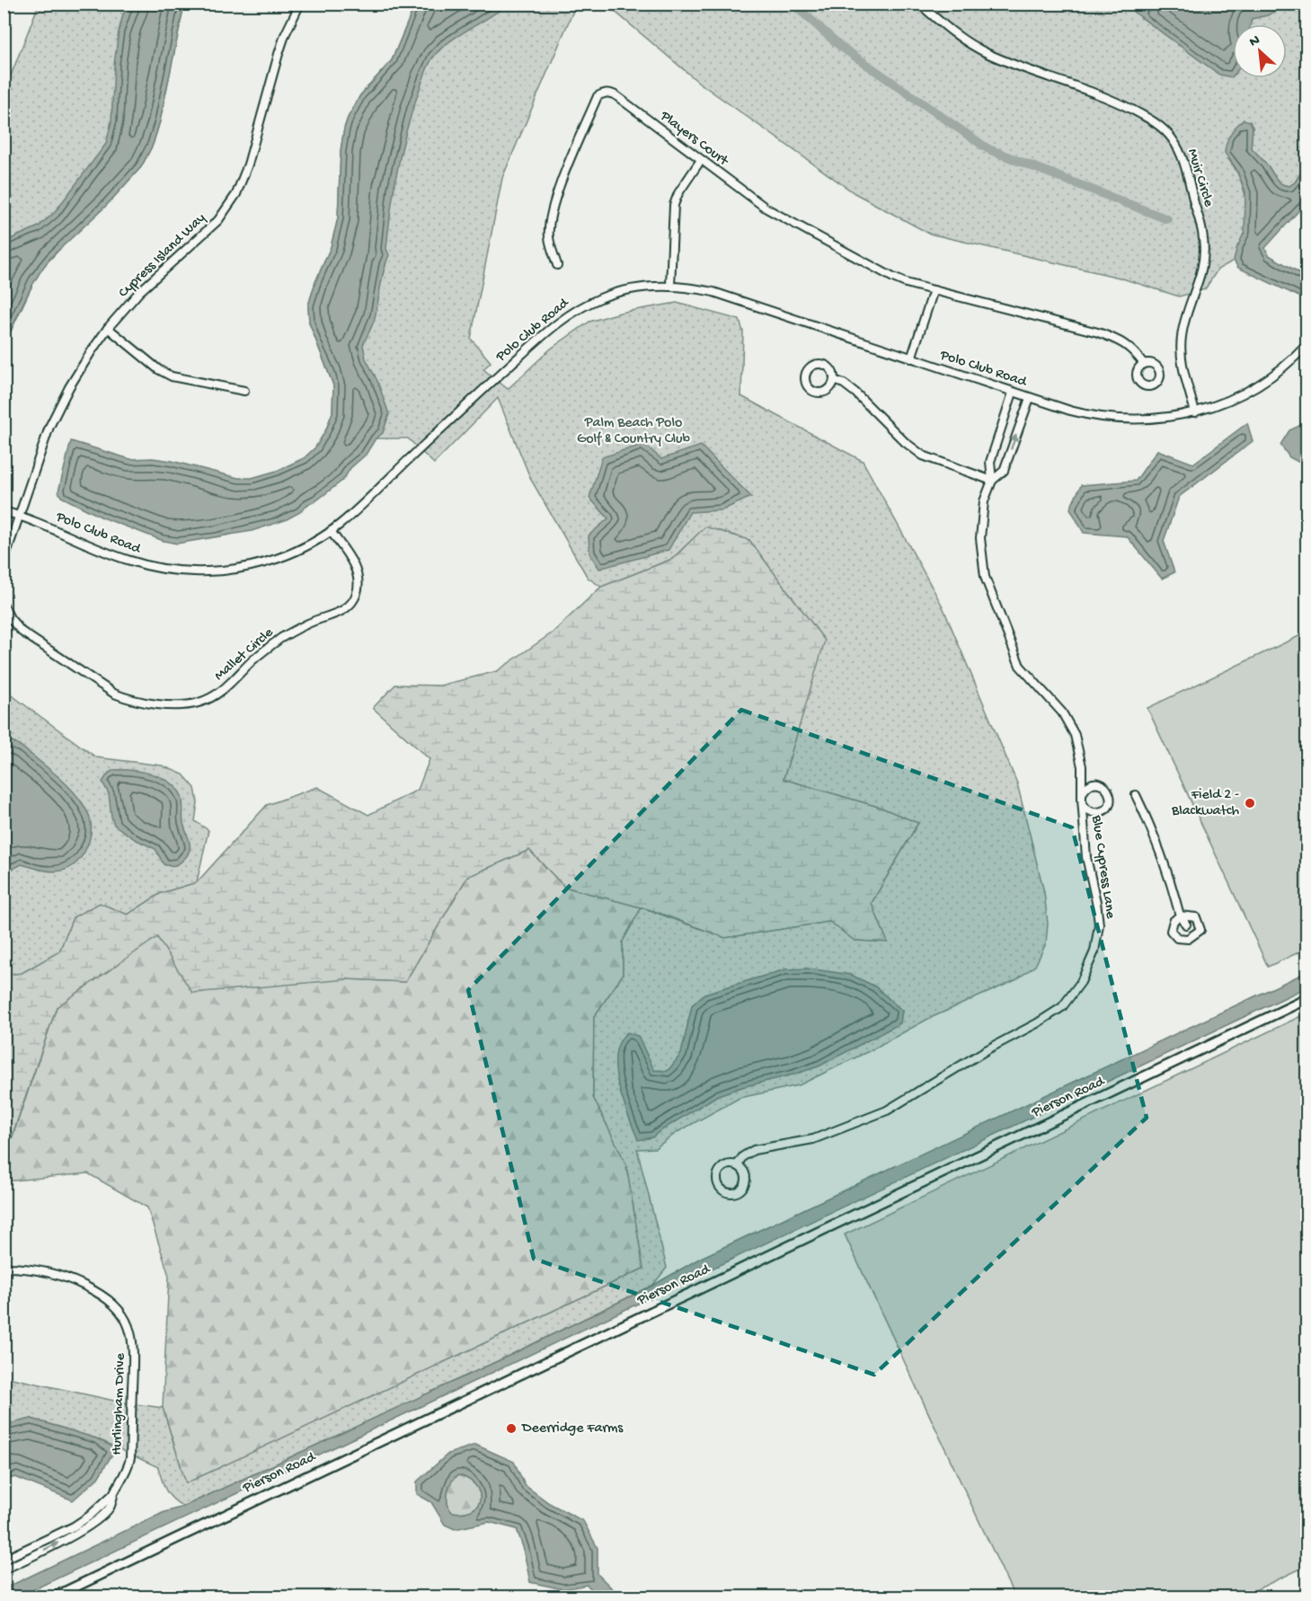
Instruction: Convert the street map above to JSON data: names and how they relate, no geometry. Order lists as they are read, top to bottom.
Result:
{
  "streets": {
    "street": [
      "Players Court",
      "Muir Circle",
      "Cypress Island Way",
      "Polo Club Road",
      "Mallet Circle",
      "Blue Cypress Lane",
      "Pierson Road",
      "Hurlingham Drive"
    ]
  },
  "crossings": [
    ["Muir Circle", "Polo Club Road"],
    ["Cypress Island Way", "Polo Club Road"],
    ["Polo Club Road", "Mallet Circle"],
    ["Polo Club Road", "Blue Cypress Lane"]
  ],
  "parks": ["Palm Beach Polo Golf & Country Club"],
  "places": ["Field 2 - Blackwatch", "Deerridge Farms"],
  "north": "top left"
}
